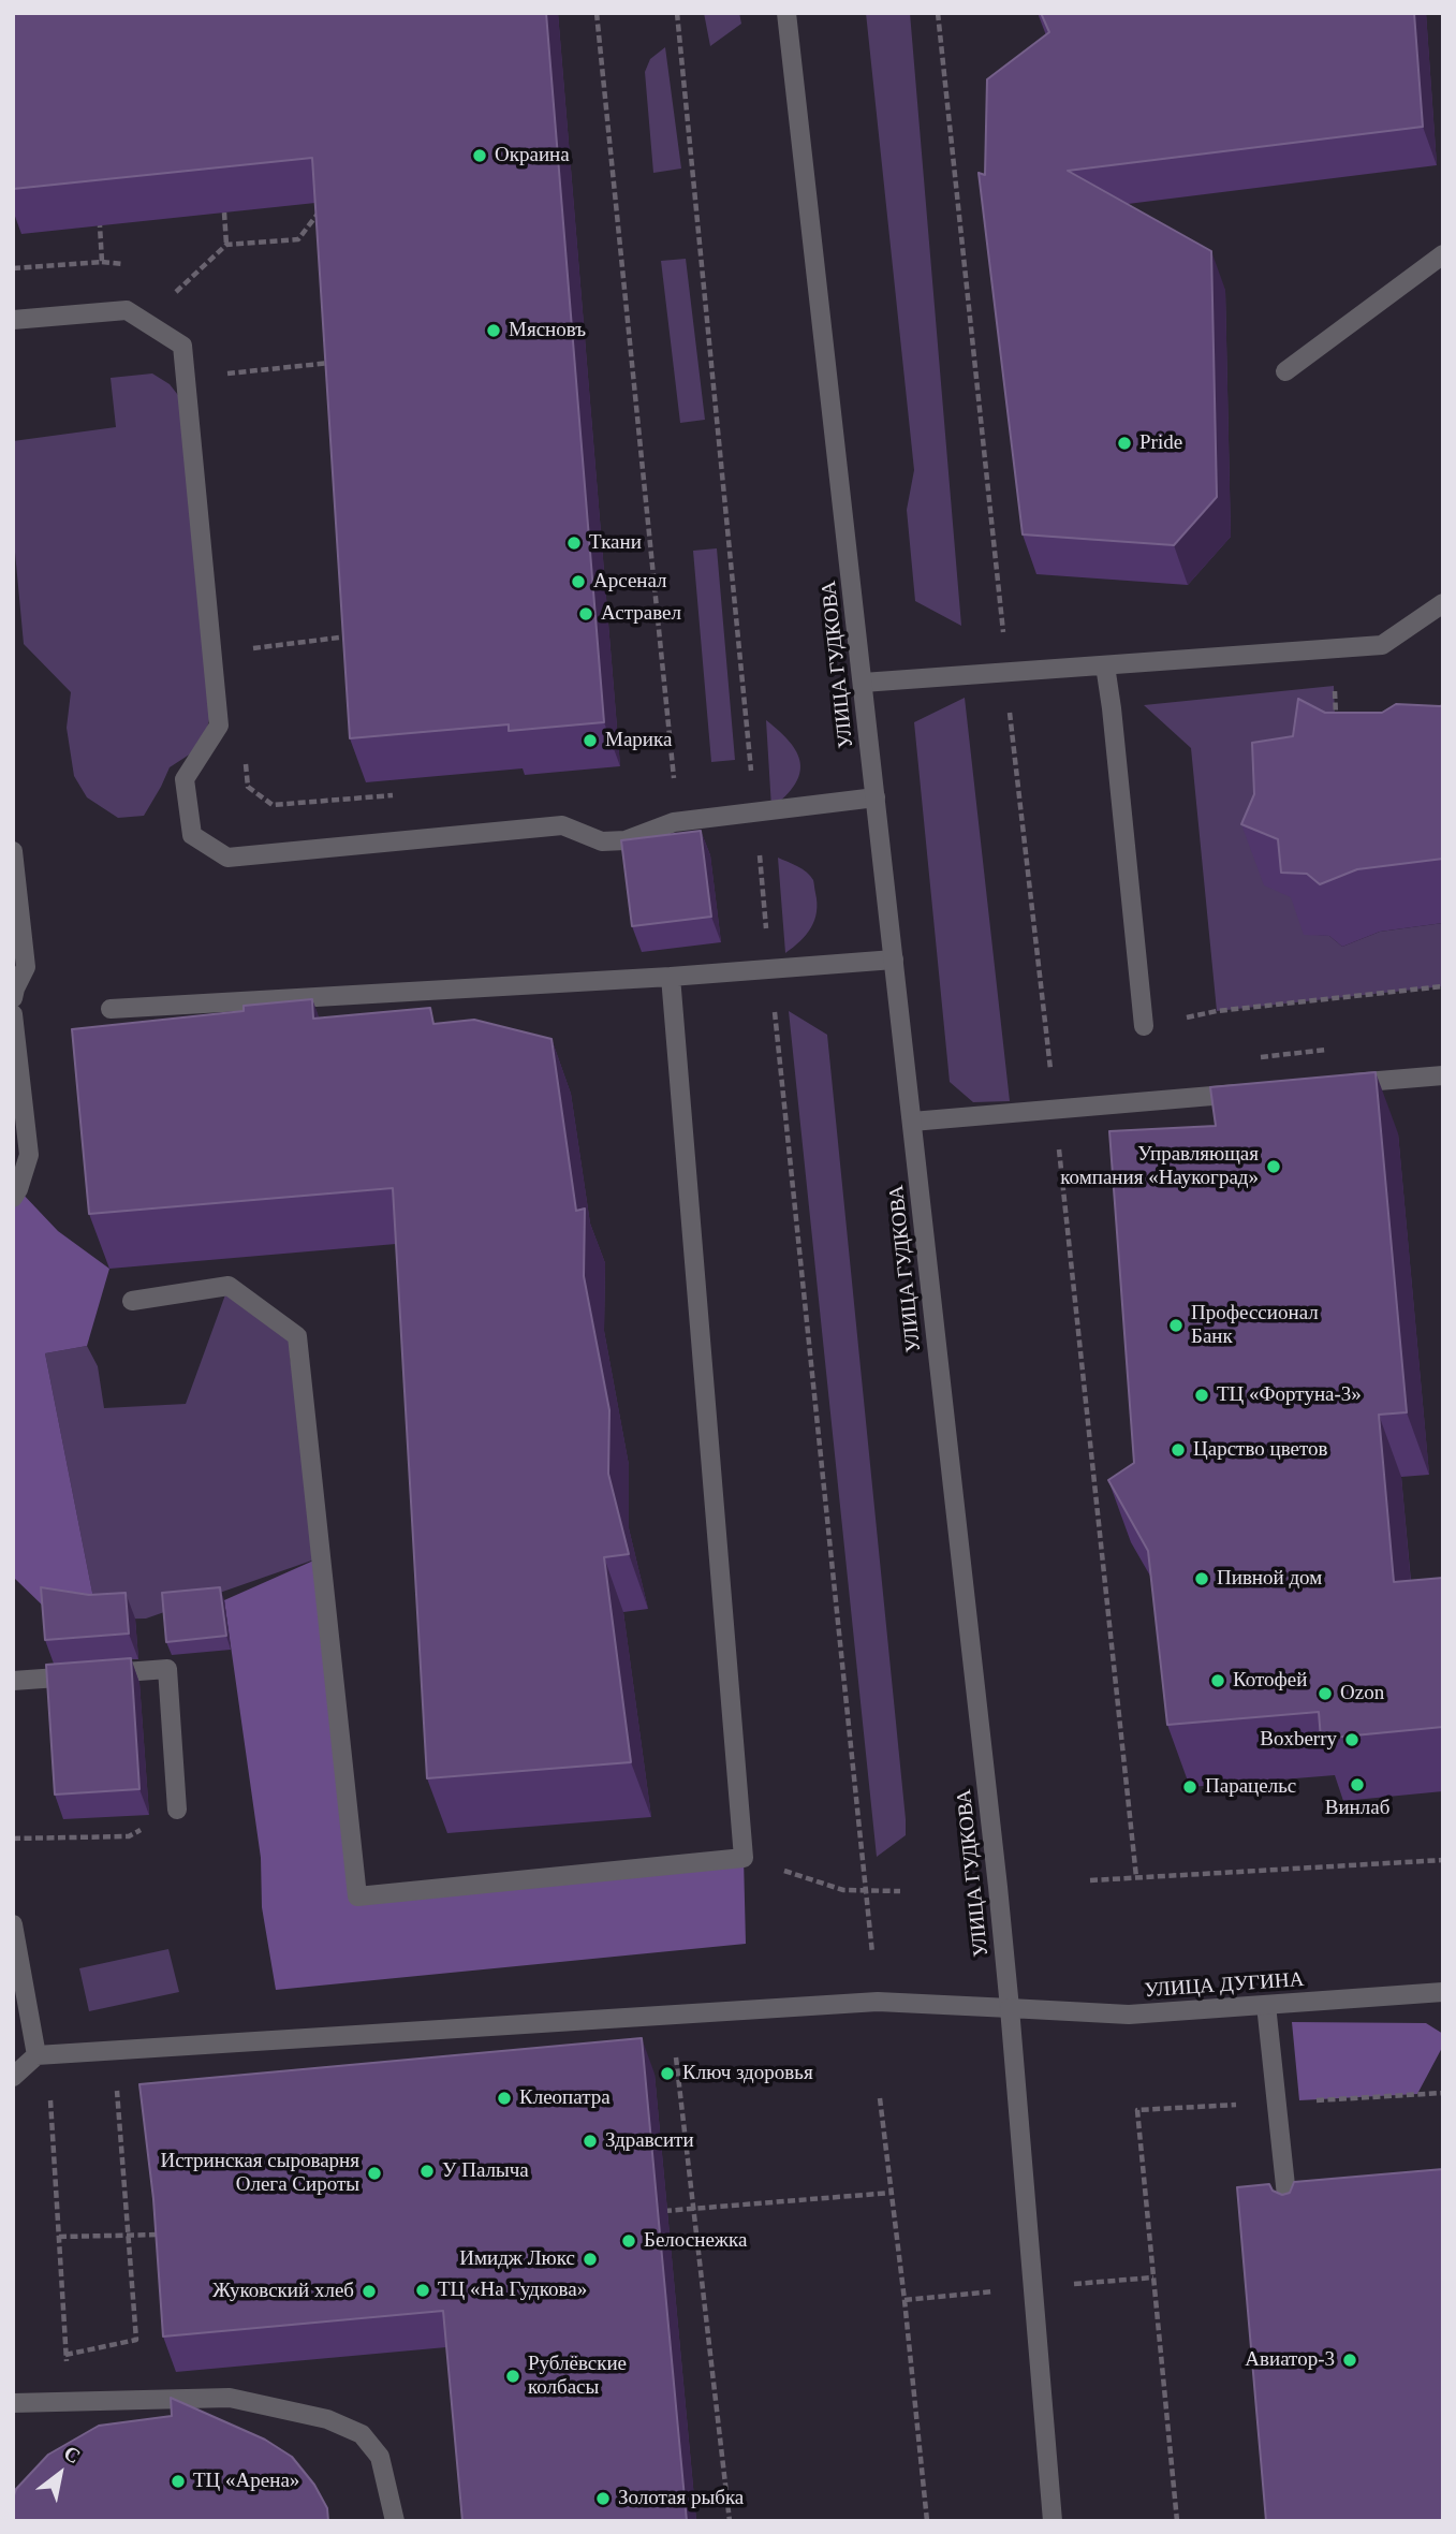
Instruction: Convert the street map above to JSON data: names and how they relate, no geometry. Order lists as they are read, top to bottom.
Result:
{
  "streets": {
    "street": ["УЛИЦА ГУДКОВА", "УЛИЦА ДУГИНА"]
  },
  "crossings": [
    ["УЛИЦА ГУДКОВА", "УЛИЦА ДУГИНА"]
  ],
  "places": [
    "Окраина",
    "Мясновъ",
    "Pride",
    "Ткани",
    "Арсенал",
    "Астравел",
    "Марика",
    "Управляющая компания «Наукоград»",
    "Профессионал Банк",
    "ТЦ «Фортуна-3»",
    "Царство цветов",
    "Пивной дом",
    "Котофей",
    "Ozon",
    "Boxberry",
    "Винлаб",
    "Парацельс",
    "Ключ здоровья",
    "Клеопатра",
    "Здравсити",
    "У Палыча",
    "Истринская сыроварня Олега Сироты",
    "Белоснежка",
    "Имидж Люкс",
    "ТЦ «На Гудкова»",
    "Жуковский хлеб",
    "Авиатор-3",
    "Рублёвские колбасы",
    "ТЦ «Арена»",
    "Золотая рыбка"
  ],
  "north": "top right"
}
